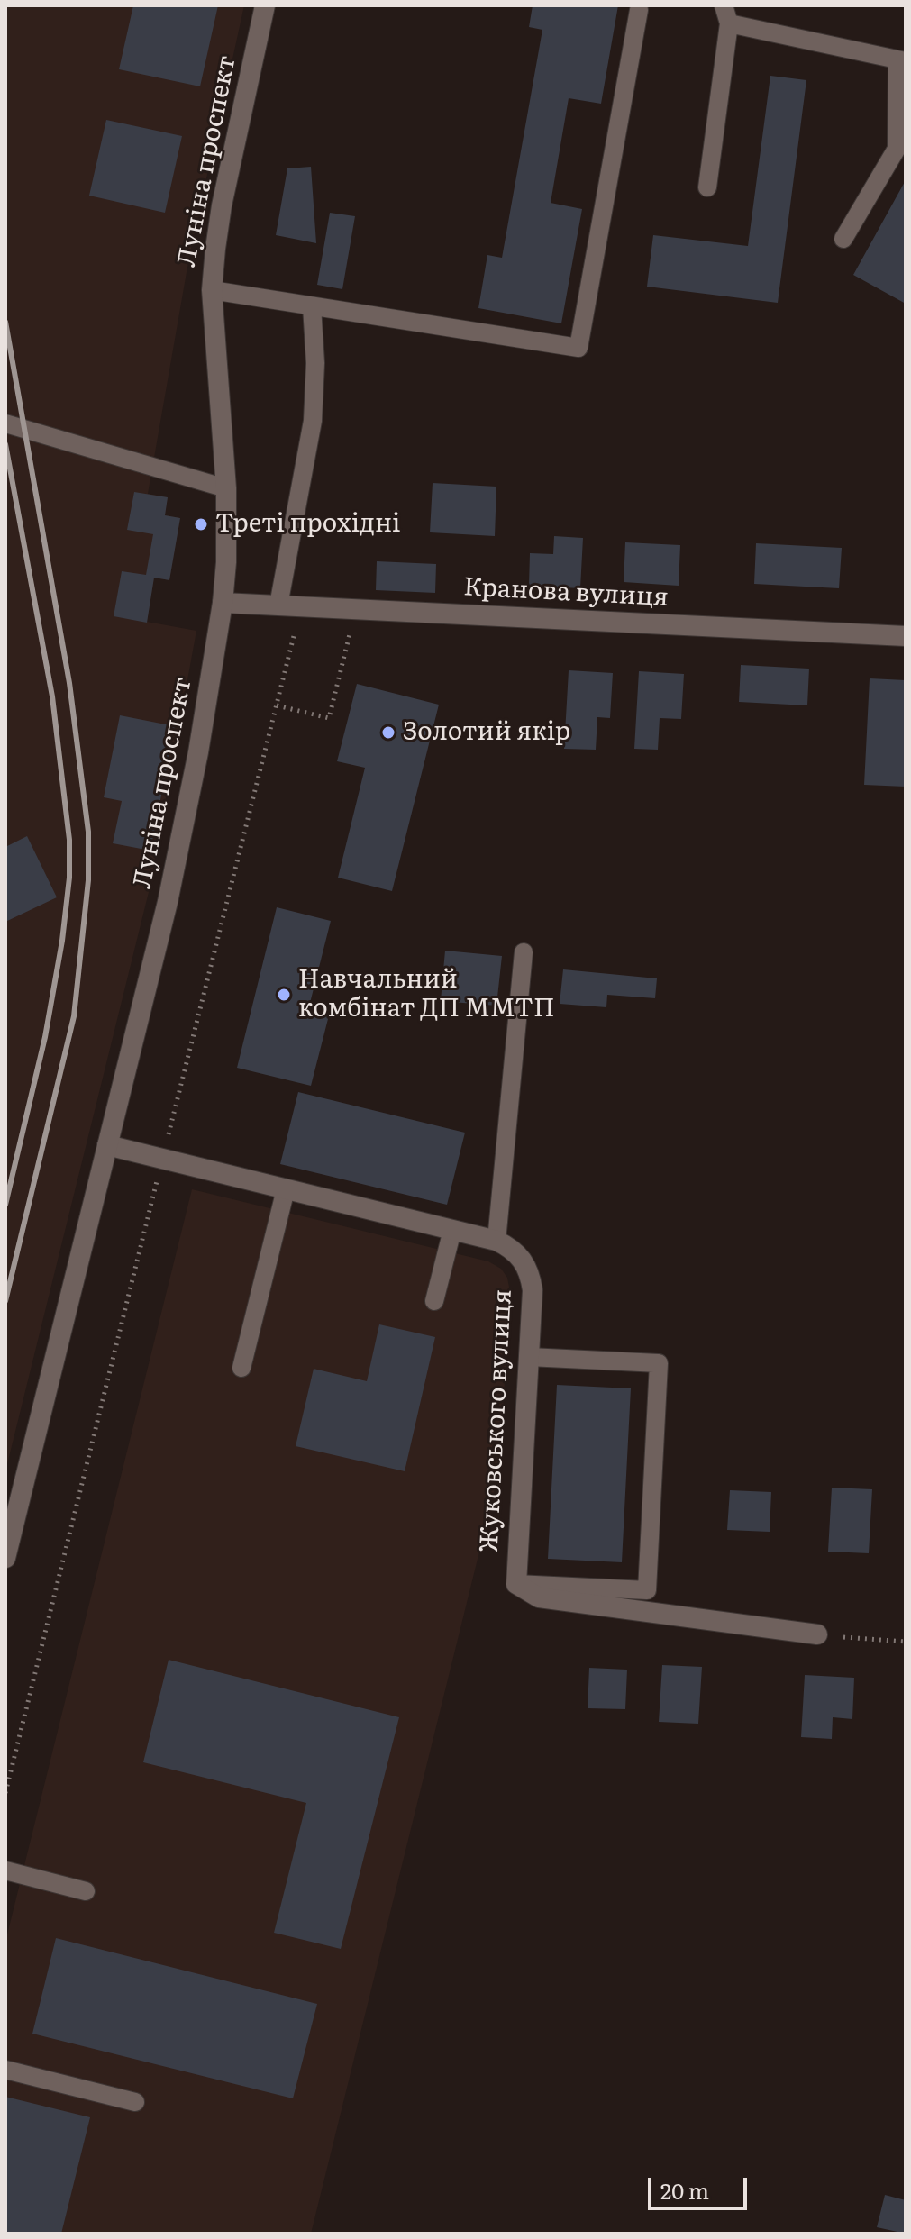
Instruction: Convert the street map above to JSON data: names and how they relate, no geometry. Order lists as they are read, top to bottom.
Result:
{
  "streets": {
    "street": ["Луніна проспект", "Кранова вулиця", "Жуковського вулиця"]
  },
  "crossings": [
    ["Луніна проспект", "Кранова вулиця"],
    ["Луніна проспект", "Жуковського вулиця"]
  ],
  "places": ["Треті прохідні", "Золотий якір", "Навчальний комбінат ДП ММТП"],
  "scale_bar": "20 m"
}
